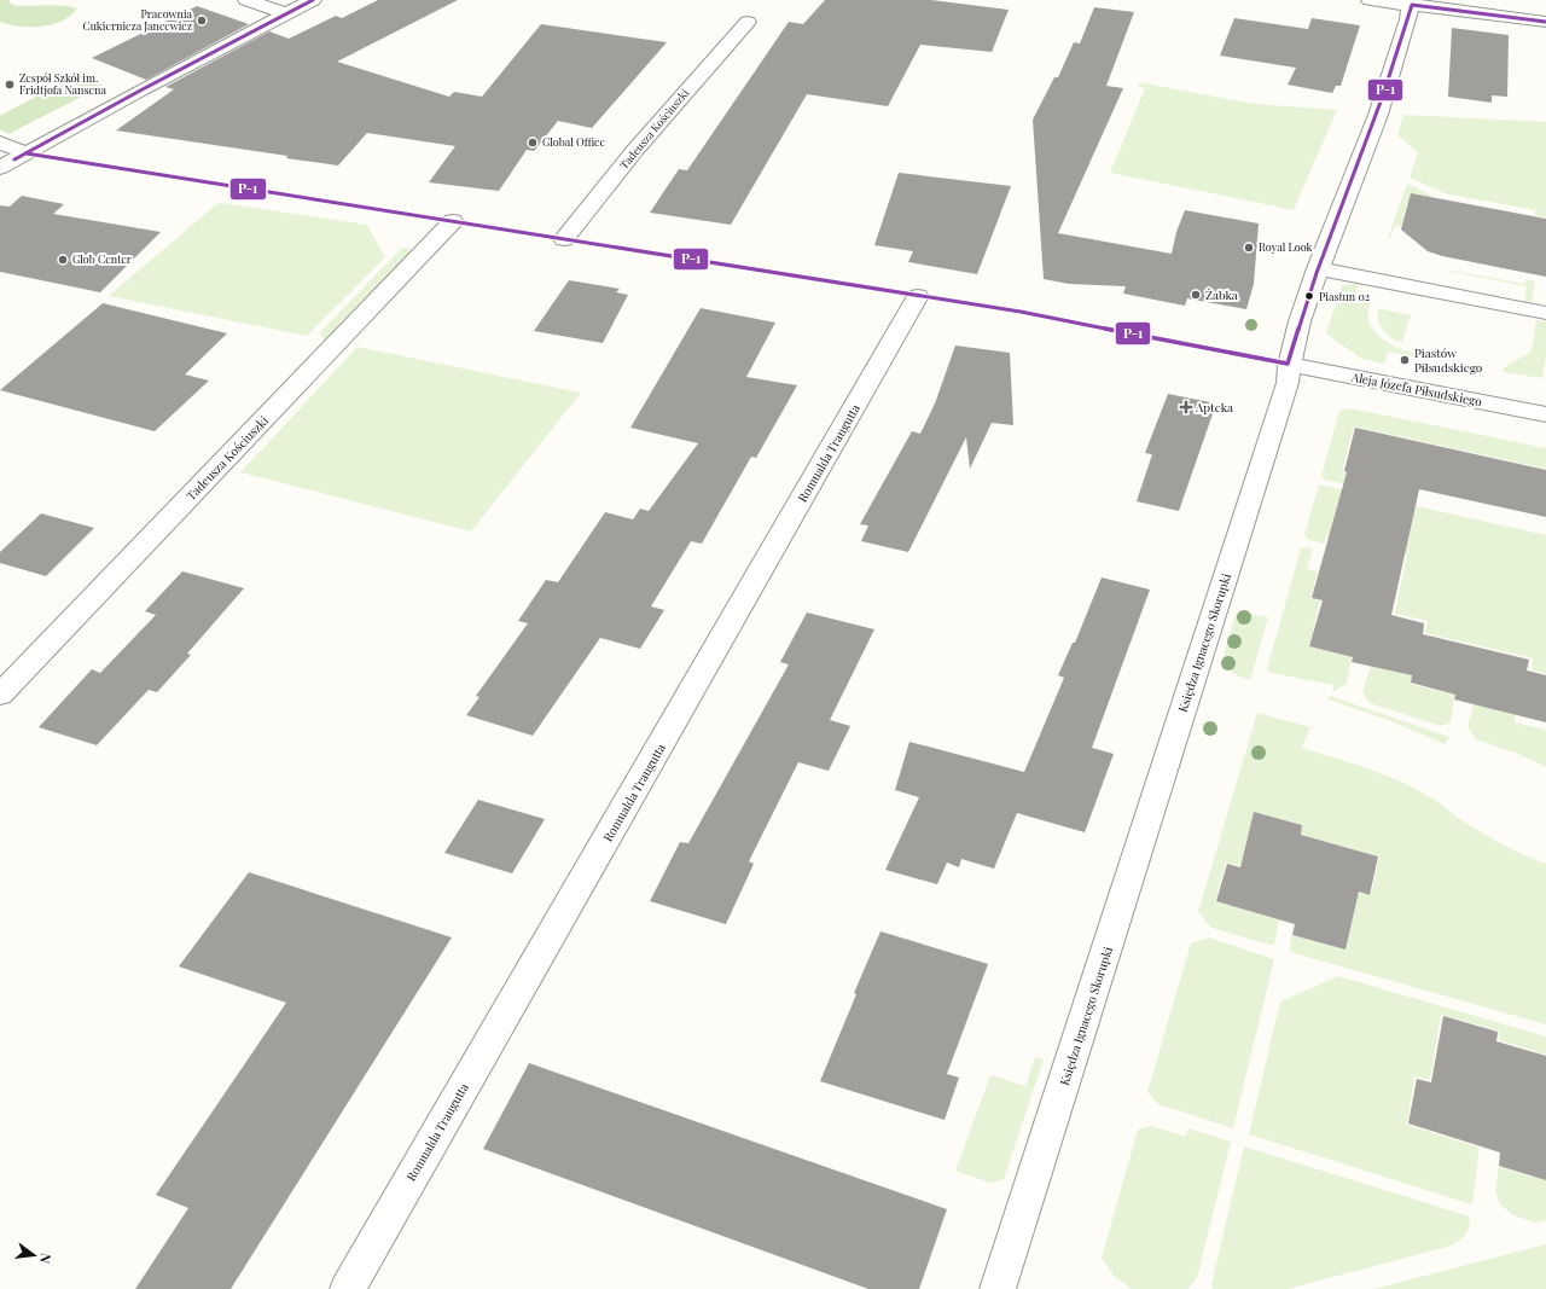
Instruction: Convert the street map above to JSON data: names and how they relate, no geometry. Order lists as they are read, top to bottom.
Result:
{
  "streets": {
    "street": [
      "Tadeusza Kościuszki",
      "Aleja Józefa Piłsudskiego",
      "Romualda Traugutta",
      "Księdza Ignacego Skorupki"
    ]
  },
  "crossings": [
    ["Aleja Józefa Piłsudskiego", "Księdza Ignacego Skorupki"]
  ],
  "places": {
    "other": [
      "Pracownia Cukiernicza Jancewicz",
      "Zespół Szkół im. Fridtjofa Nansena",
      "Global Office",
      "Royal Look",
      "Glob Center",
      "Żabka",
      "Piastun 02",
      "Piastów Piłsudskiego"
    ],
    "health": ["Apteka"]
  },
  "lines": ["transit line P-1"],
  "north": "right"
}
